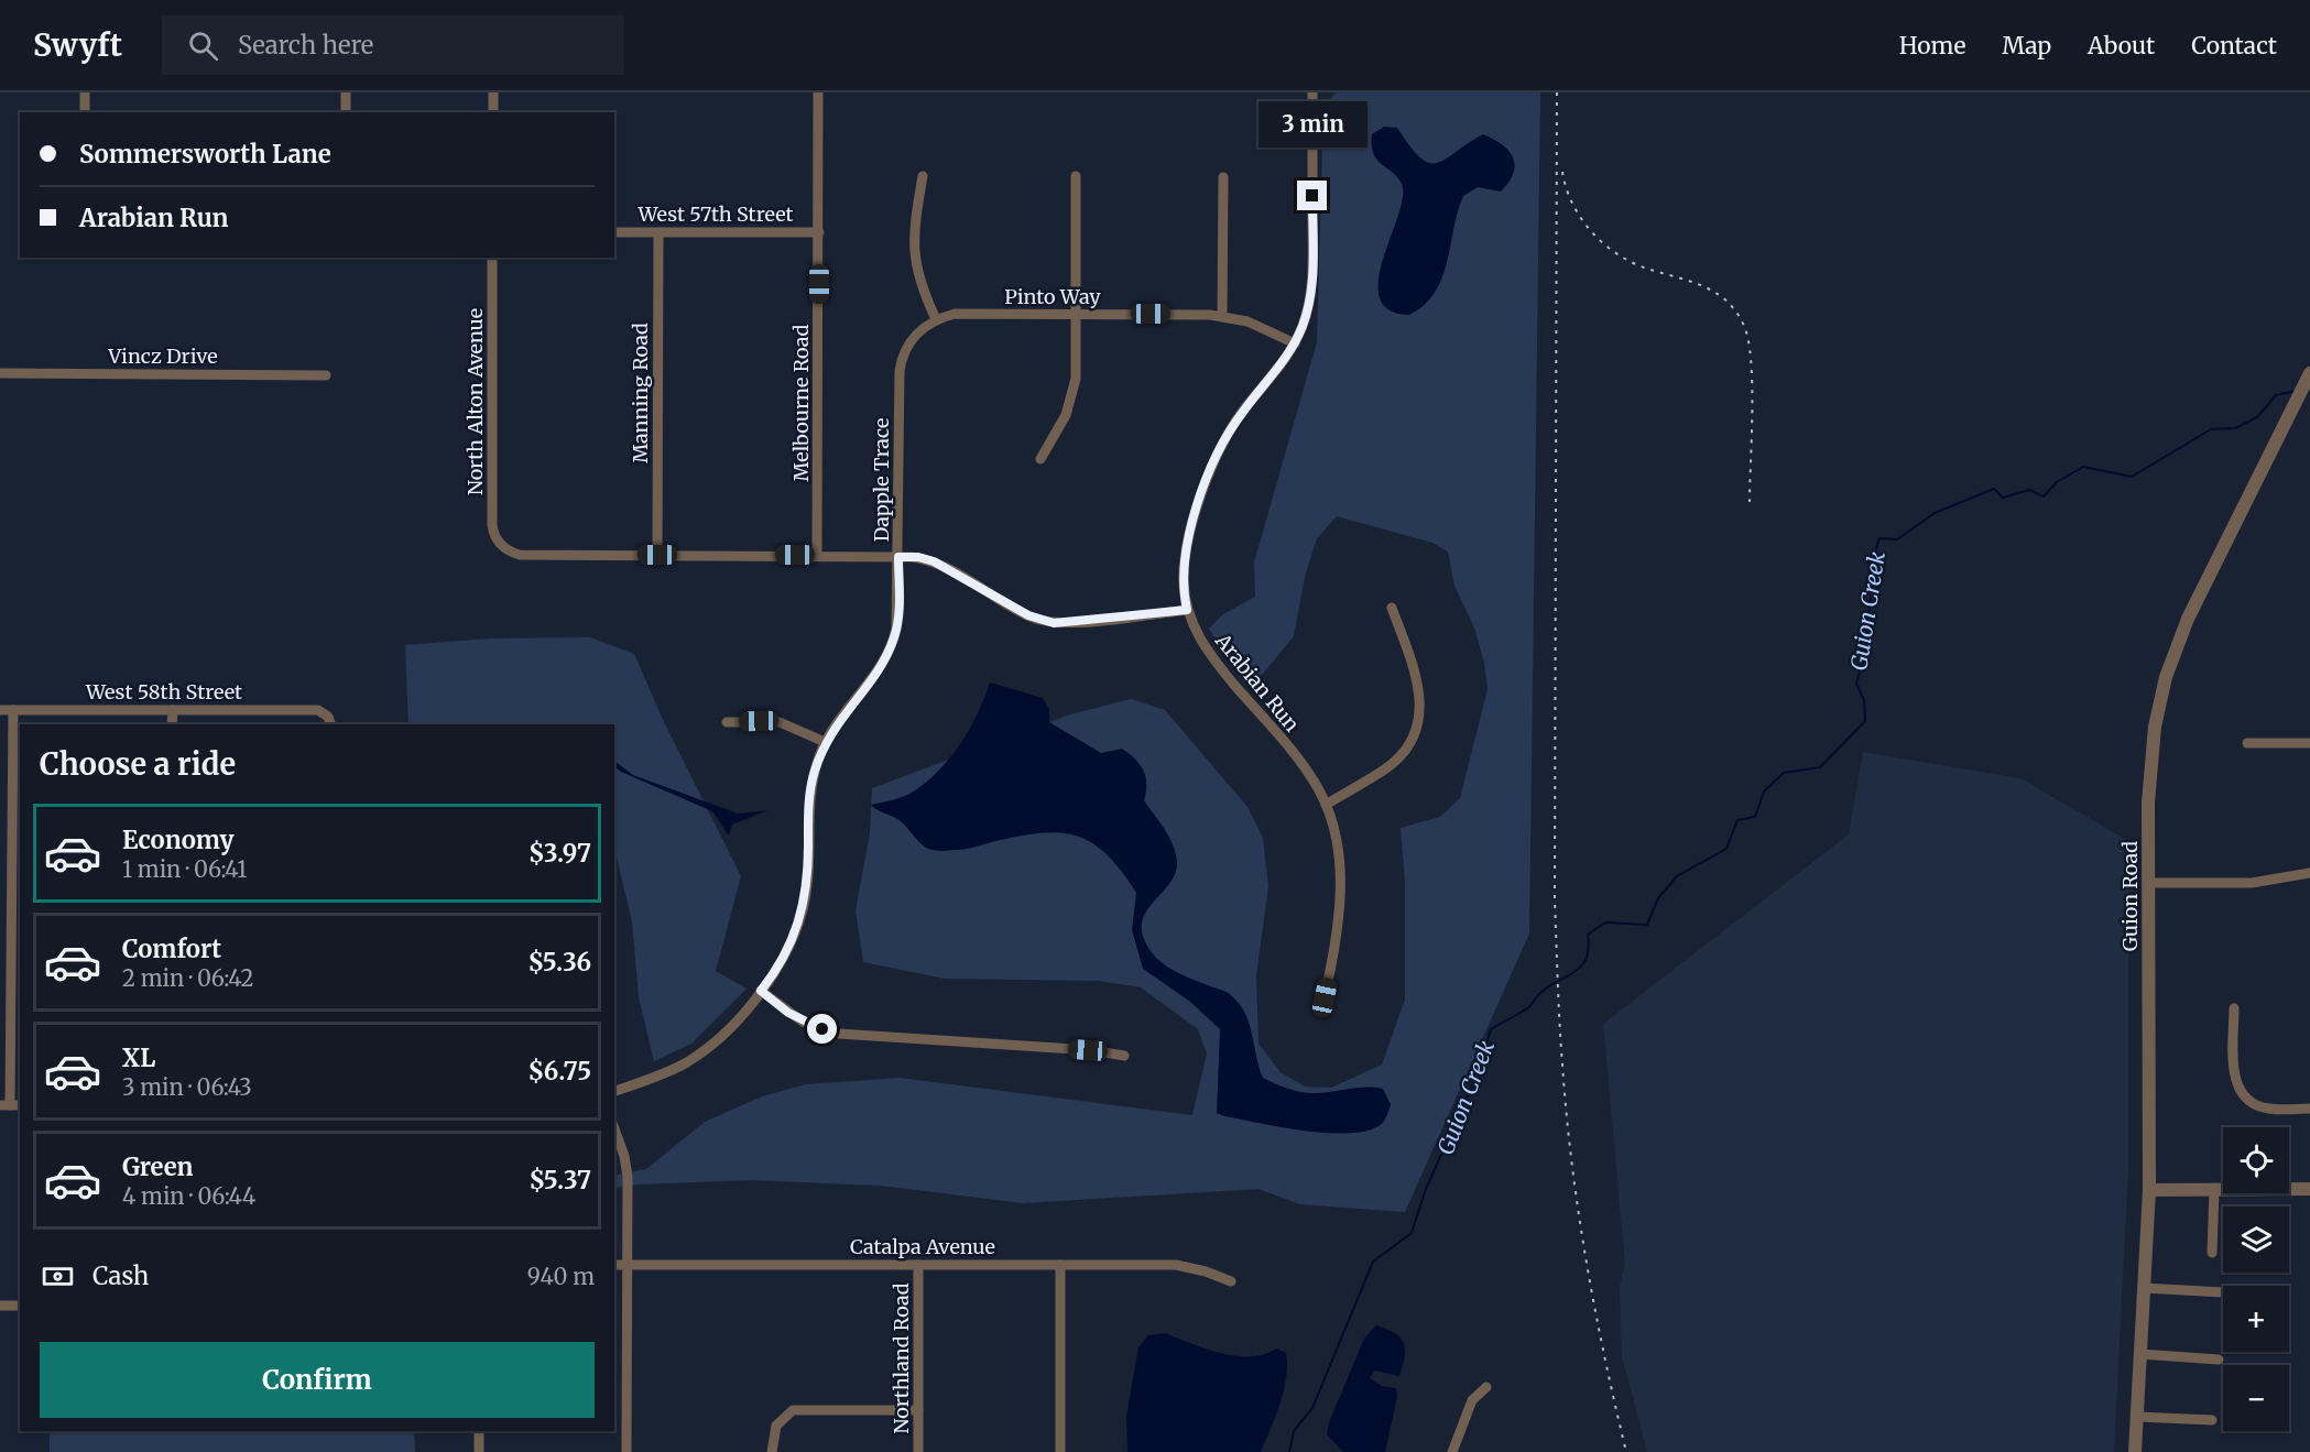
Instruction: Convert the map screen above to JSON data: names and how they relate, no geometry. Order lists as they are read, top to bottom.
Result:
{
  "streets": {
    "street": [
      "West 57th Street",
      "Pinto Way",
      "Vincz Drive",
      "Manning Road",
      "North Alton Avenue",
      "Melbourne Road",
      "Dapple Trace",
      "Arabian Run",
      "West 58th Street",
      "Guion Road",
      "Catalpa Avenue",
      "Northland Road"
    ]
  },
  "crossings": [
    ["West 57th Street", "Manning Road"],
    ["West 57th Street", "Melbourne Road"],
    ["Pinto Way", "Dapple Trace"],
    ["Pinto Way", "Arabian Run"],
    ["Manning Road", "North Alton Avenue"],
    ["Catalpa Avenue", "Northland Road"]
  ],
  "water": ["Guion Creek"],
  "page": {
    "header": "Swyft",
    "search": "Search here",
    "nav": [
      "Home",
      "Map",
      "About",
      "Contact"
    ],
    "bubble": "3 min",
    "banner": ["Sommersworth Lane", "Arabian Run"],
    "heading": "Choose a ride",
    "list": [
      {
        "name": "Economy",
        "note": "1 min · 06:41",
        "value": "$3.97"
      },
      {
        "name": "Comfort",
        "note": "2 min · 06:42",
        "value": "$5.36"
      },
      {
        "name": "XL",
        "note": "3 min · 06:43",
        "value": "$6.75"
      },
      {
        "name": "Green",
        "note": "4 min · 06:44",
        "value": "$5.37"
      }
    ],
    "map_buttons": ["+", "−"],
    "pay": ["Cash", "940 m"],
    "buttons": "Confirm"
  }
}
